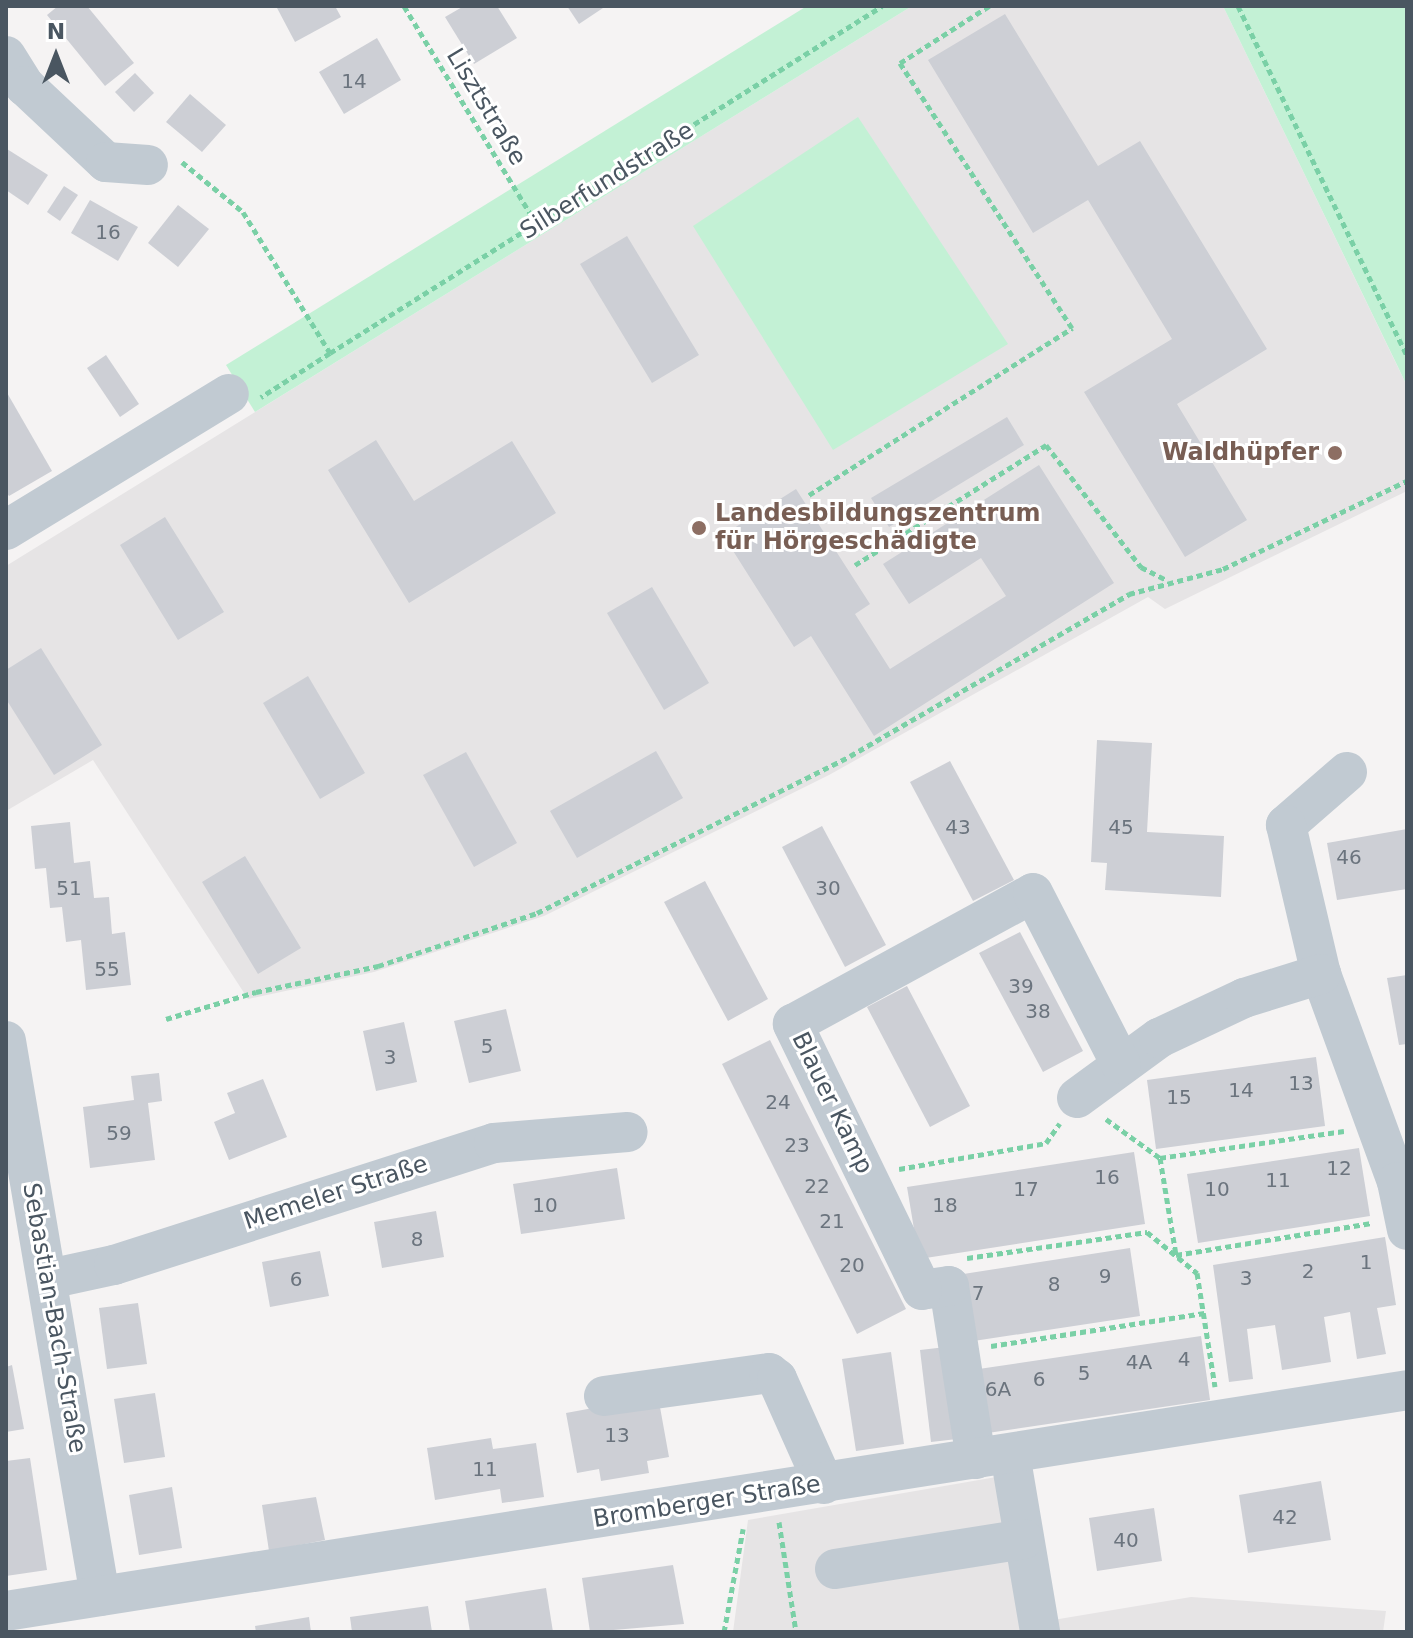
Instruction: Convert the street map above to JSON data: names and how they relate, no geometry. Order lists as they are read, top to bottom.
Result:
{
  "streets": {
    "street": [
      "Blauer Kamp",
      "Memeler Straße",
      "Sebastian-Bach-Straße",
      "Bromberger Straße"
    ],
    "path": ["Lisztstraße", "Silberfundstraße"]
  },
  "crossings": [
    ["Lisztstraße", "Silberfundstraße"],
    ["Blauer Kamp", "Bromberger Straße"],
    ["Memeler Straße", "Sebastian-Bach-Straße"],
    ["Sebastian-Bach-Straße", "Bromberger Straße"]
  ],
  "places": ["Waldhüpfer", "Landesbildungszentrum für Hörgeschädigte"],
  "house_numbers": [
    "14",
    "16",
    "43",
    "45",
    "46",
    "51",
    "30",
    "55",
    "39",
    "38",
    "5",
    "3",
    "13",
    "14",
    "15",
    "24",
    "59",
    "23",
    "12",
    "16",
    "11",
    "22",
    "17",
    "10",
    "10",
    "18",
    "21",
    "8",
    "1",
    "20",
    "2",
    "9",
    "3",
    "6",
    "8",
    "7",
    "4",
    "4A",
    "5",
    "6",
    "6A",
    "13",
    "11",
    "42",
    "40"
  ],
  "north": "top"
}
